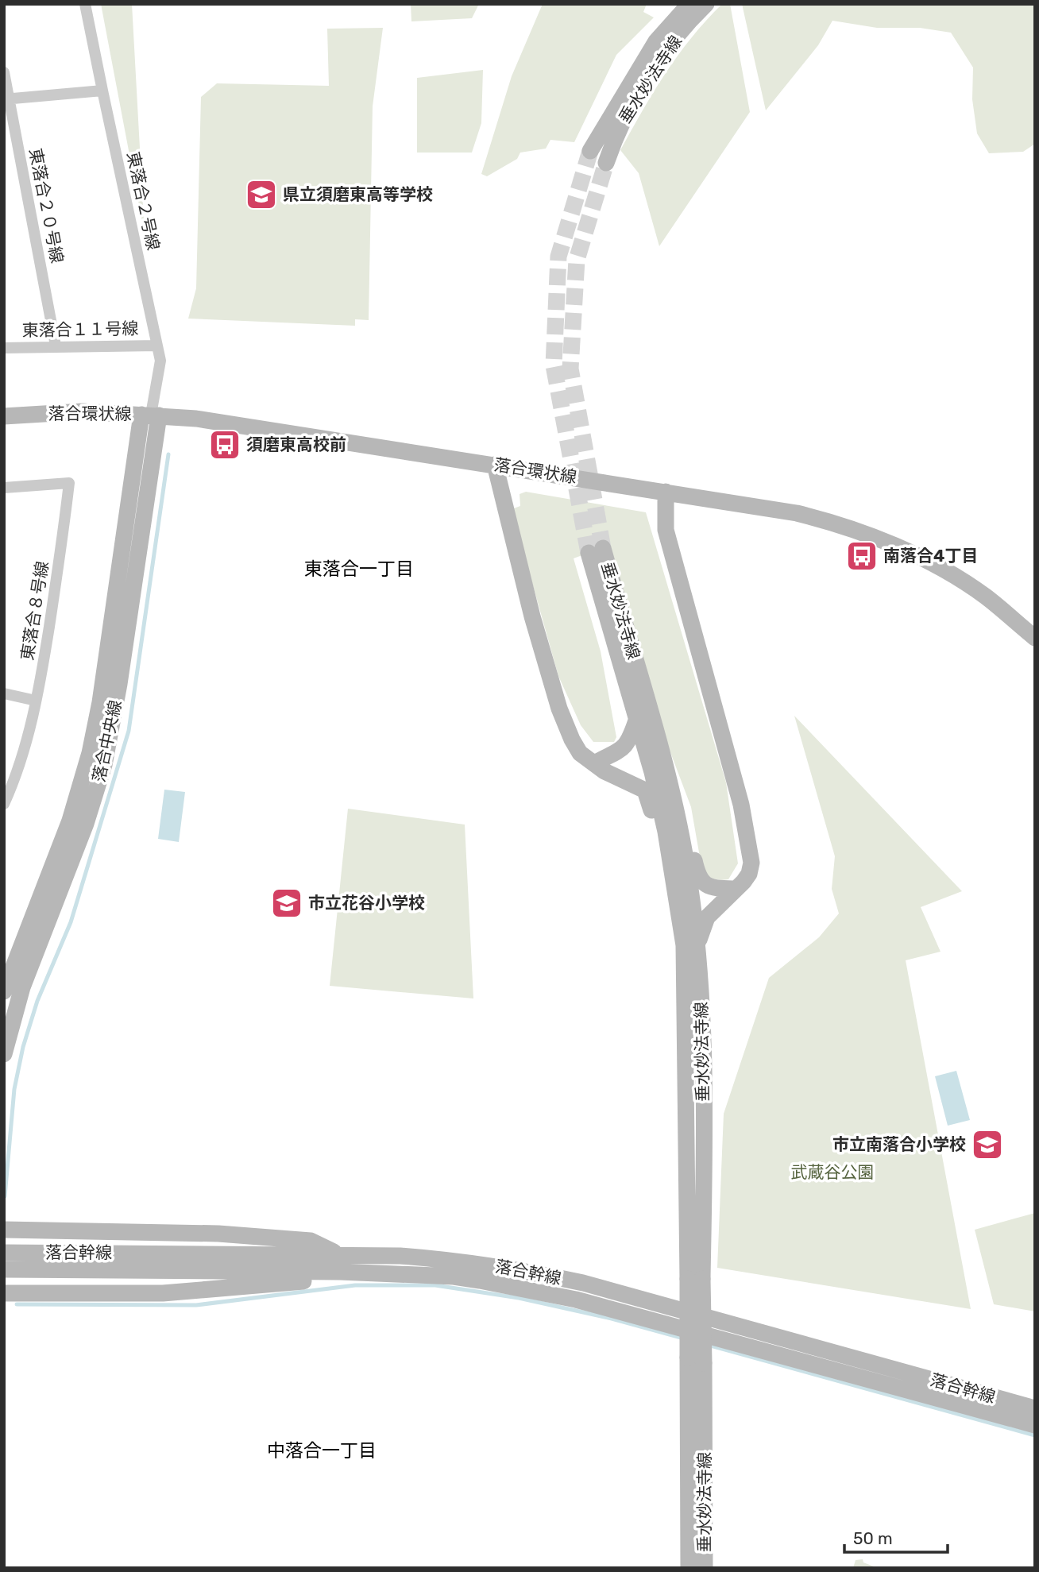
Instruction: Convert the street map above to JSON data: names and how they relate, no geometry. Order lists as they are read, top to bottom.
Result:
{
  "streets": {
    "street": [
      "垂水妙法寺線",
      "東落合２号線",
      "東落合２０号線",
      "東落合１１号線",
      "落合環状線",
      "東落合８号線",
      "落合中央線",
      "落合幹線"
    ]
  },
  "crossings": [
    ["東落合２号線", "東落合１１号線"],
    ["東落合２号線", "落合環状線"],
    ["東落合２号線", "落合中央線"],
    ["東落合２０号線", "東落合１１号線"],
    ["落合環状線", "落合中央線"]
  ],
  "districts": ["東落合一丁目", "中落合一丁目"],
  "parks": ["武蔵谷公園"],
  "places": {
    "school or university": ["県立須磨東高等学校", "市立花谷小学校", "市立南落合小学校"],
    "bus stop": ["須磨東高校前", "南落合4丁目"]
  },
  "scale_bar": "50 m"
}
